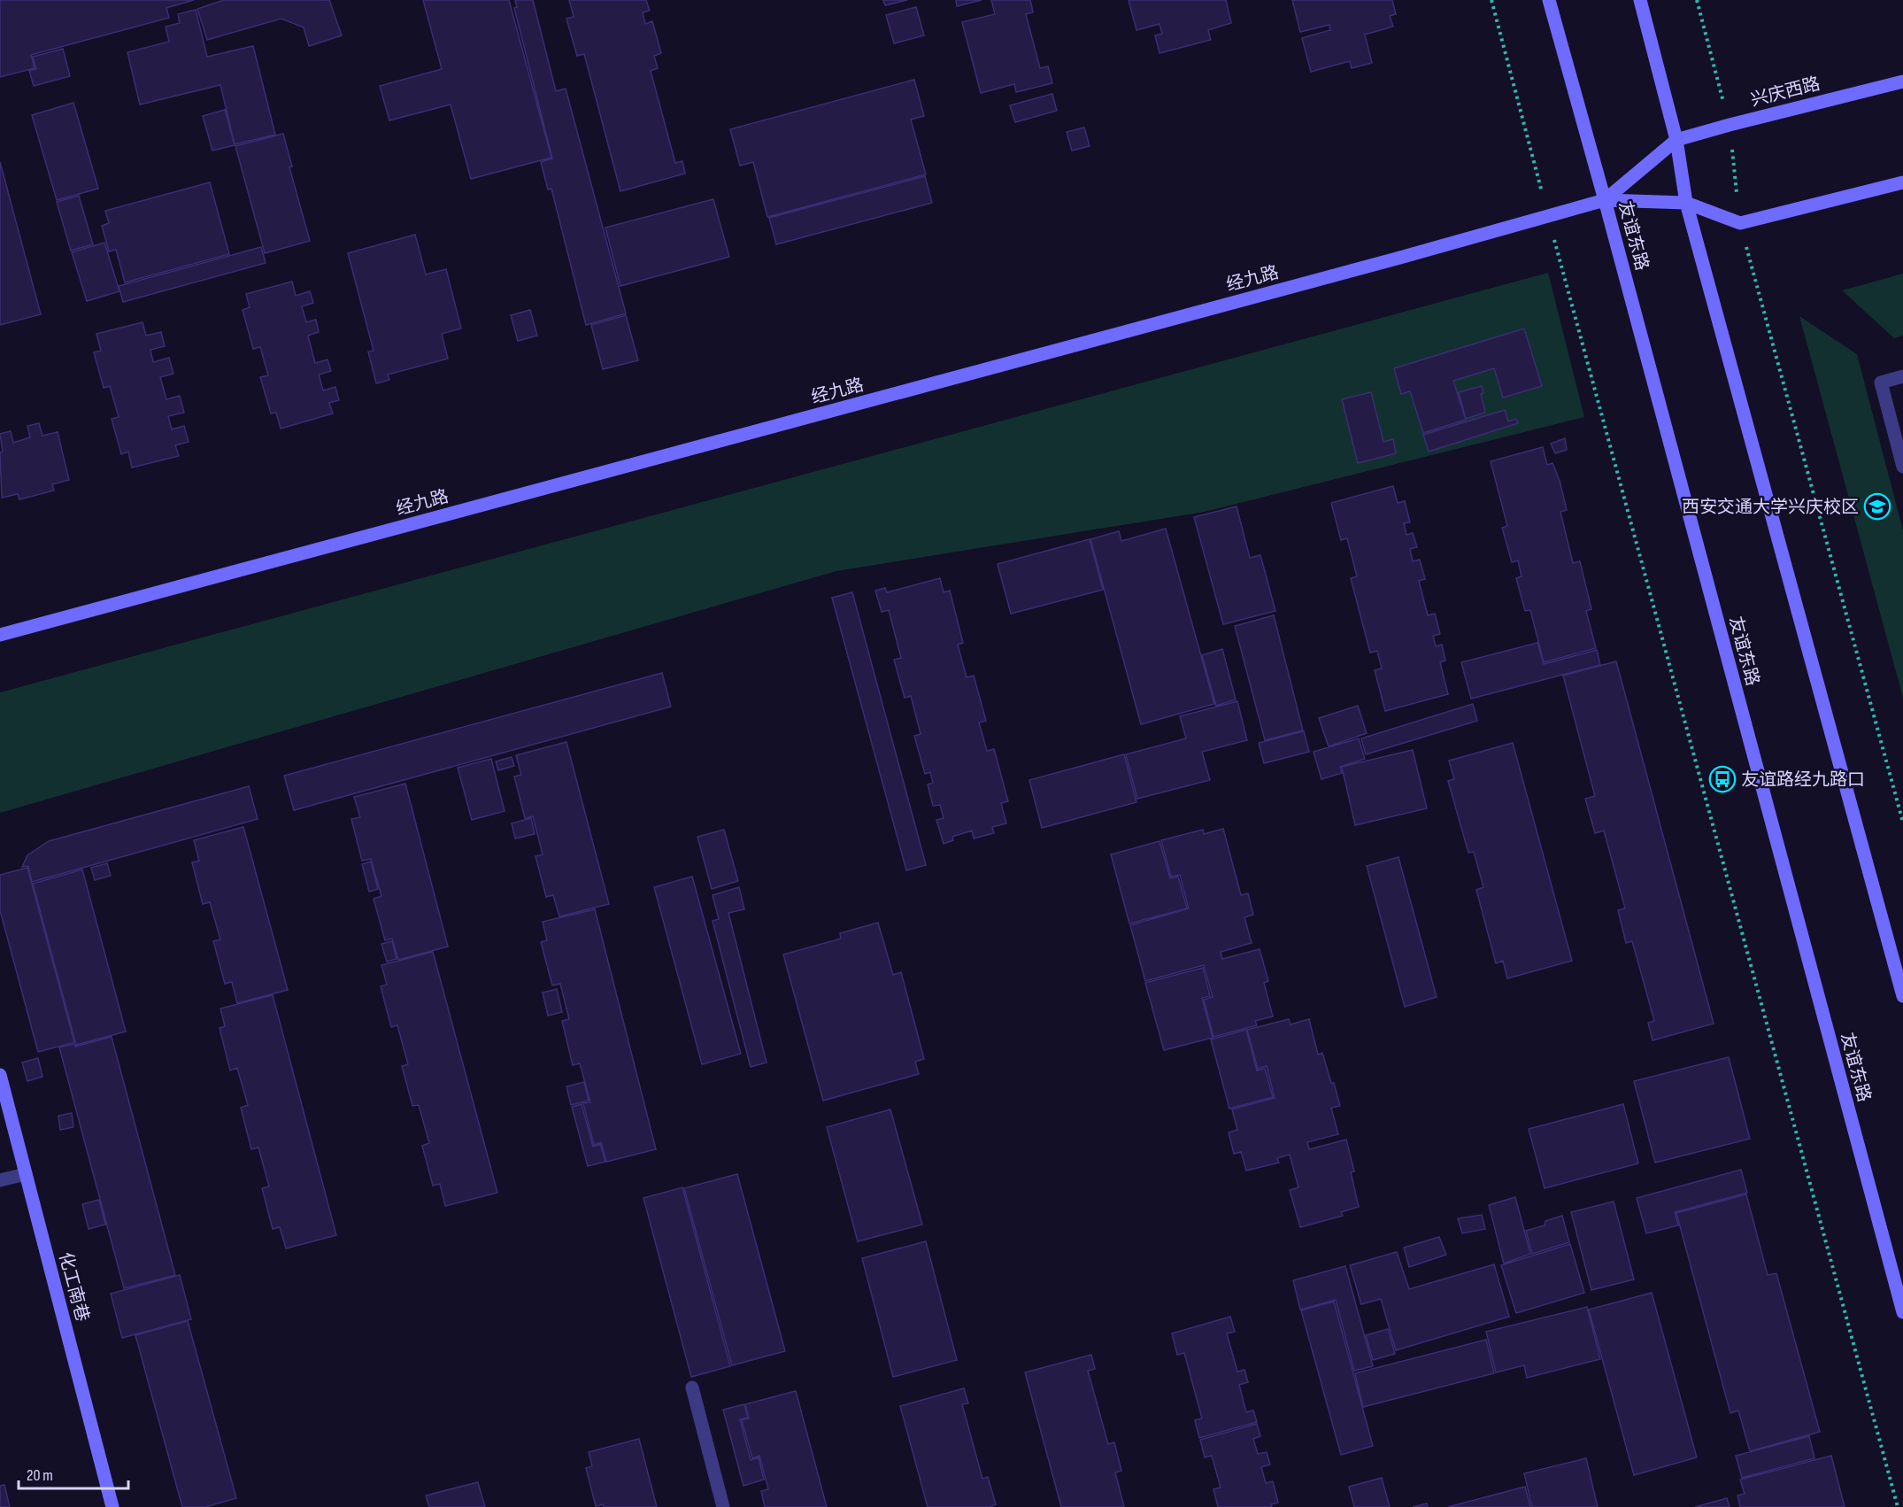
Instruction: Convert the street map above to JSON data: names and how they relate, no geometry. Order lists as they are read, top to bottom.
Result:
{
  "streets": {
    "main road": [
      "兴庆西路",
      "友谊东路",
      "经九路",
      "化工南巷"
    ]
  },
  "crossings": [
    ["友谊东路", "经九路"]
  ],
  "places": {
    "school or university": ["西安交通大学兴庆校区"],
    "bus stop": ["友谊路经九路口"]
  },
  "scale_bar": "20 m"
}
